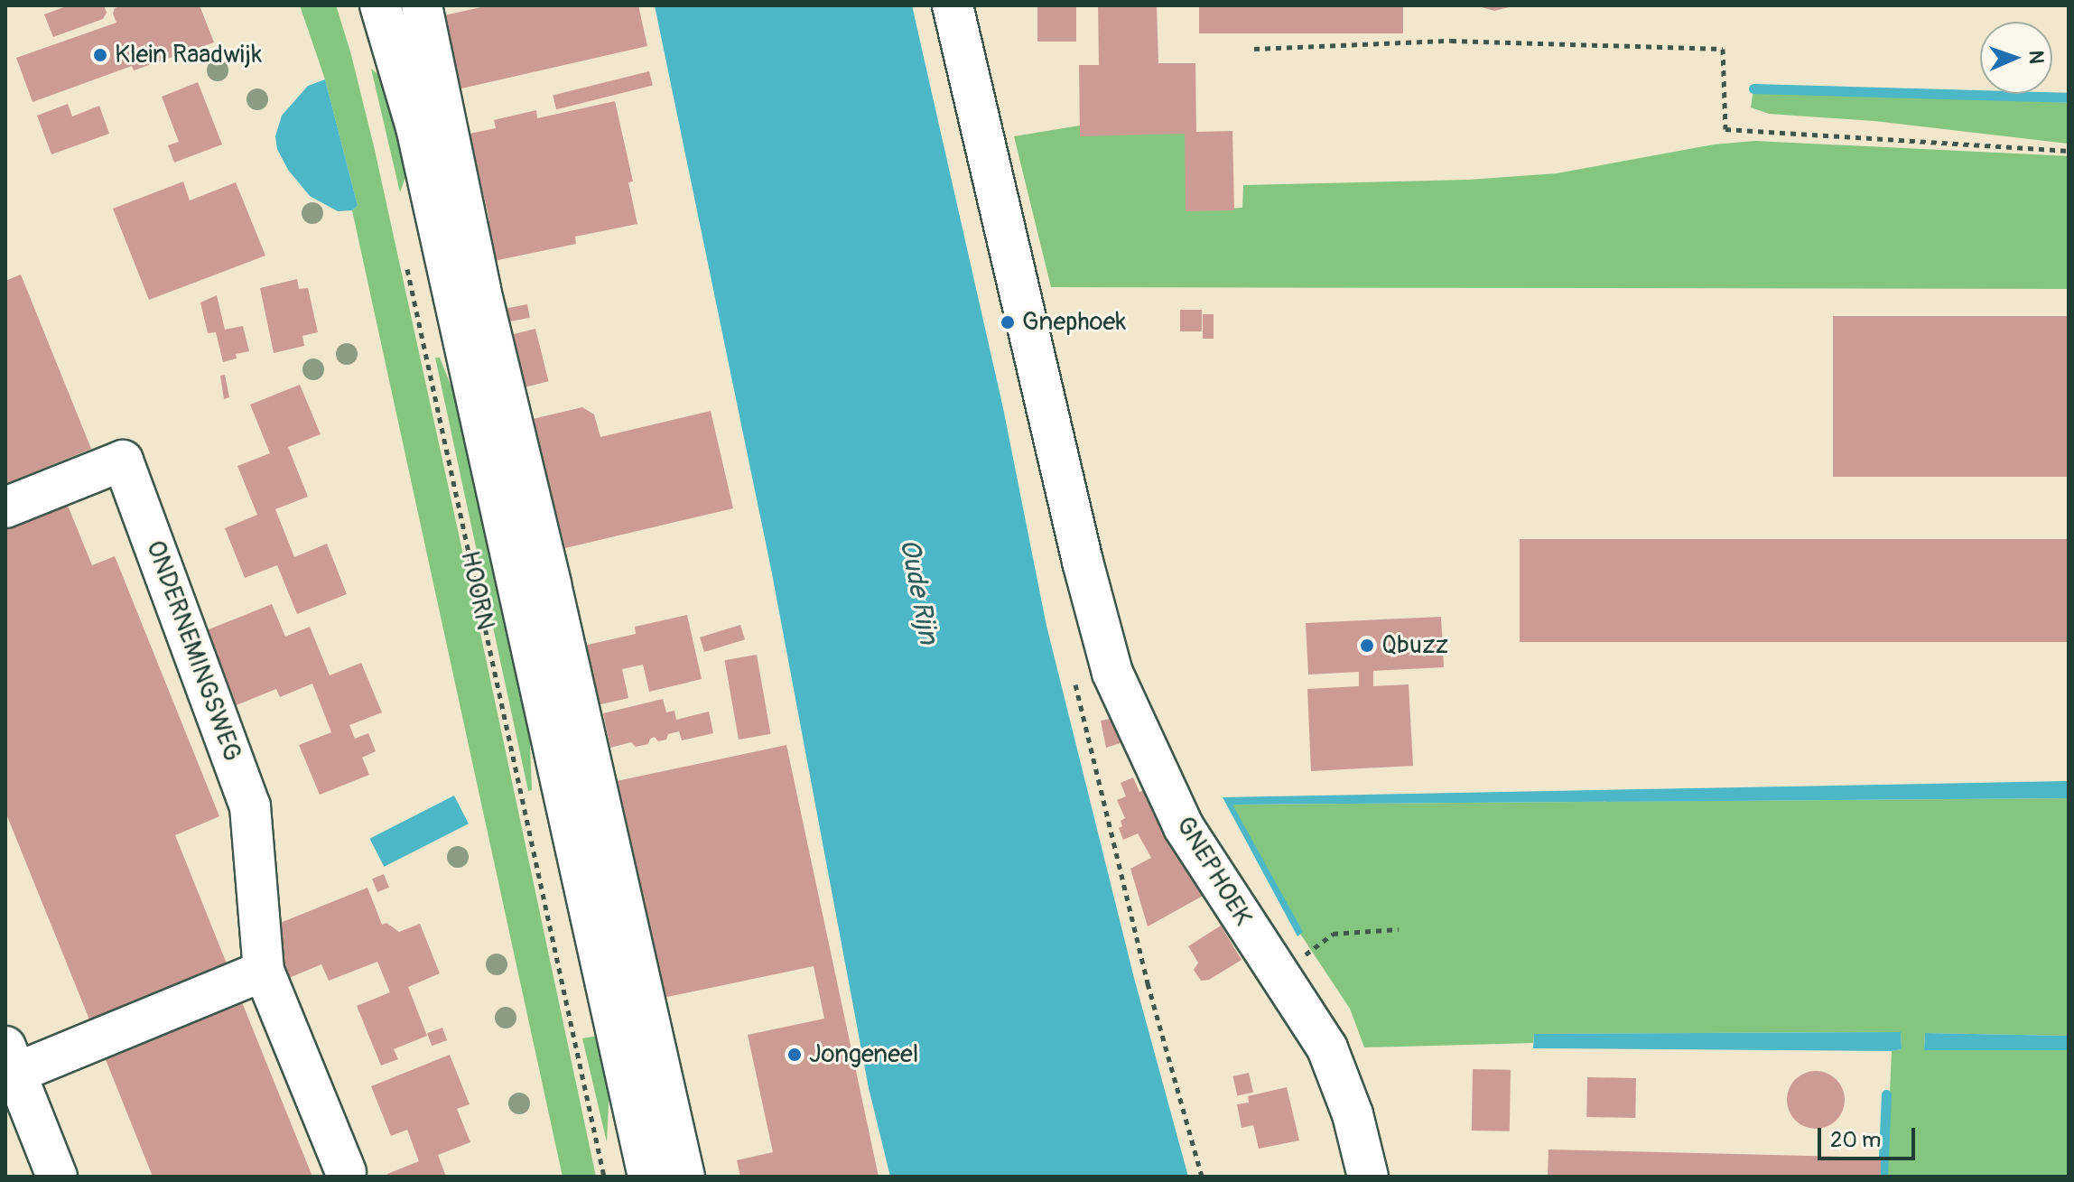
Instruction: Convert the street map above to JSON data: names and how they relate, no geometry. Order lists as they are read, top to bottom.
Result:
{
  "streets": {
    "street": ["HOORN", "ONDERNEMINGSWEG", "GNEPHOEK"]
  },
  "water": ["Oude Rijn"],
  "places": [
    "Klein Raadwijk",
    "Gnephoek",
    "Qbuzz",
    "Jongeneel"
  ],
  "scale_bar": "20 m",
  "north": "right"
}
